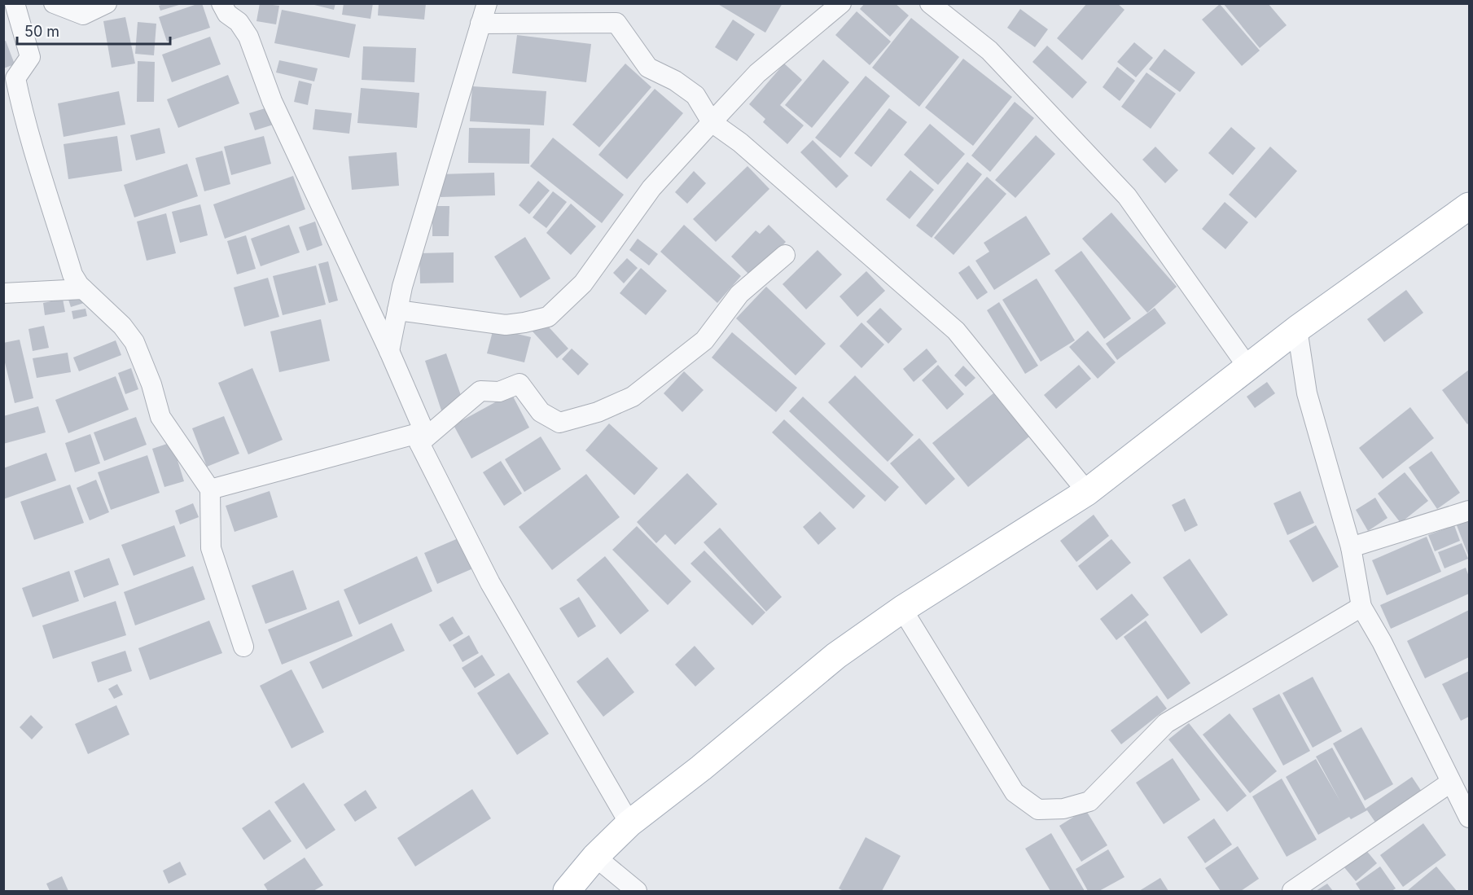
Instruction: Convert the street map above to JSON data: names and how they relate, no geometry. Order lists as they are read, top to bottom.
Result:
{
  "scale_bar": "50 m"
}
